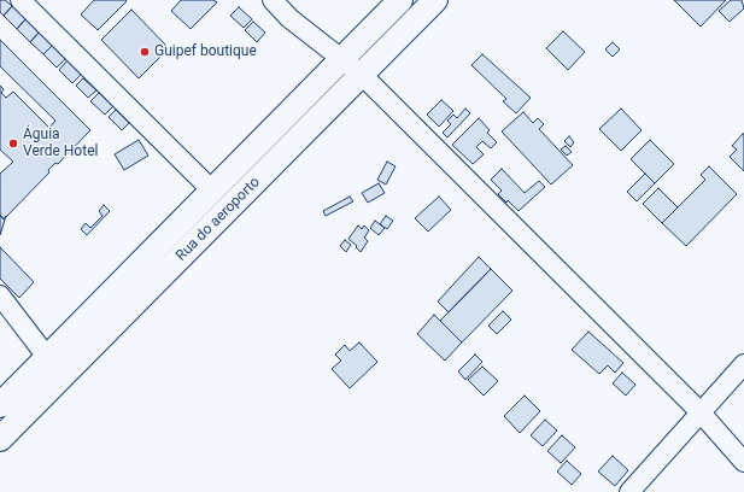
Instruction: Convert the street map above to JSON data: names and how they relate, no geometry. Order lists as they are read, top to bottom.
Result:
{
  "streets": {
    "main road": ["Rua do aeroporto"]
  },
  "places": ["Guipef boutique", "Águia Verde Hotel"]
}
